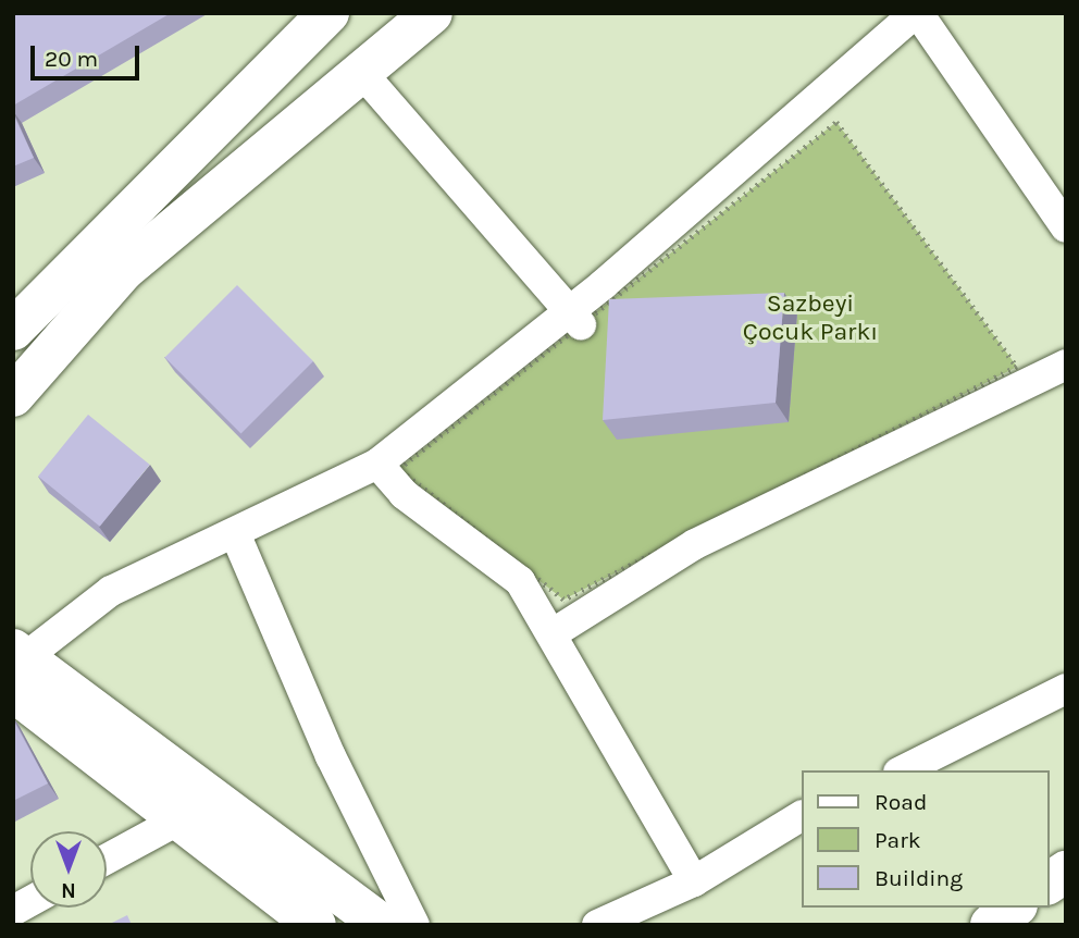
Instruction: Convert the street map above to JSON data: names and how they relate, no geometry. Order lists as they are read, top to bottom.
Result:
{
  "parks": ["Sazbeyi Çocuk Parkı"],
  "legend": ["Road", "Park", "Building"],
  "scale_bar": "20 m",
  "north": "bottom"
}
